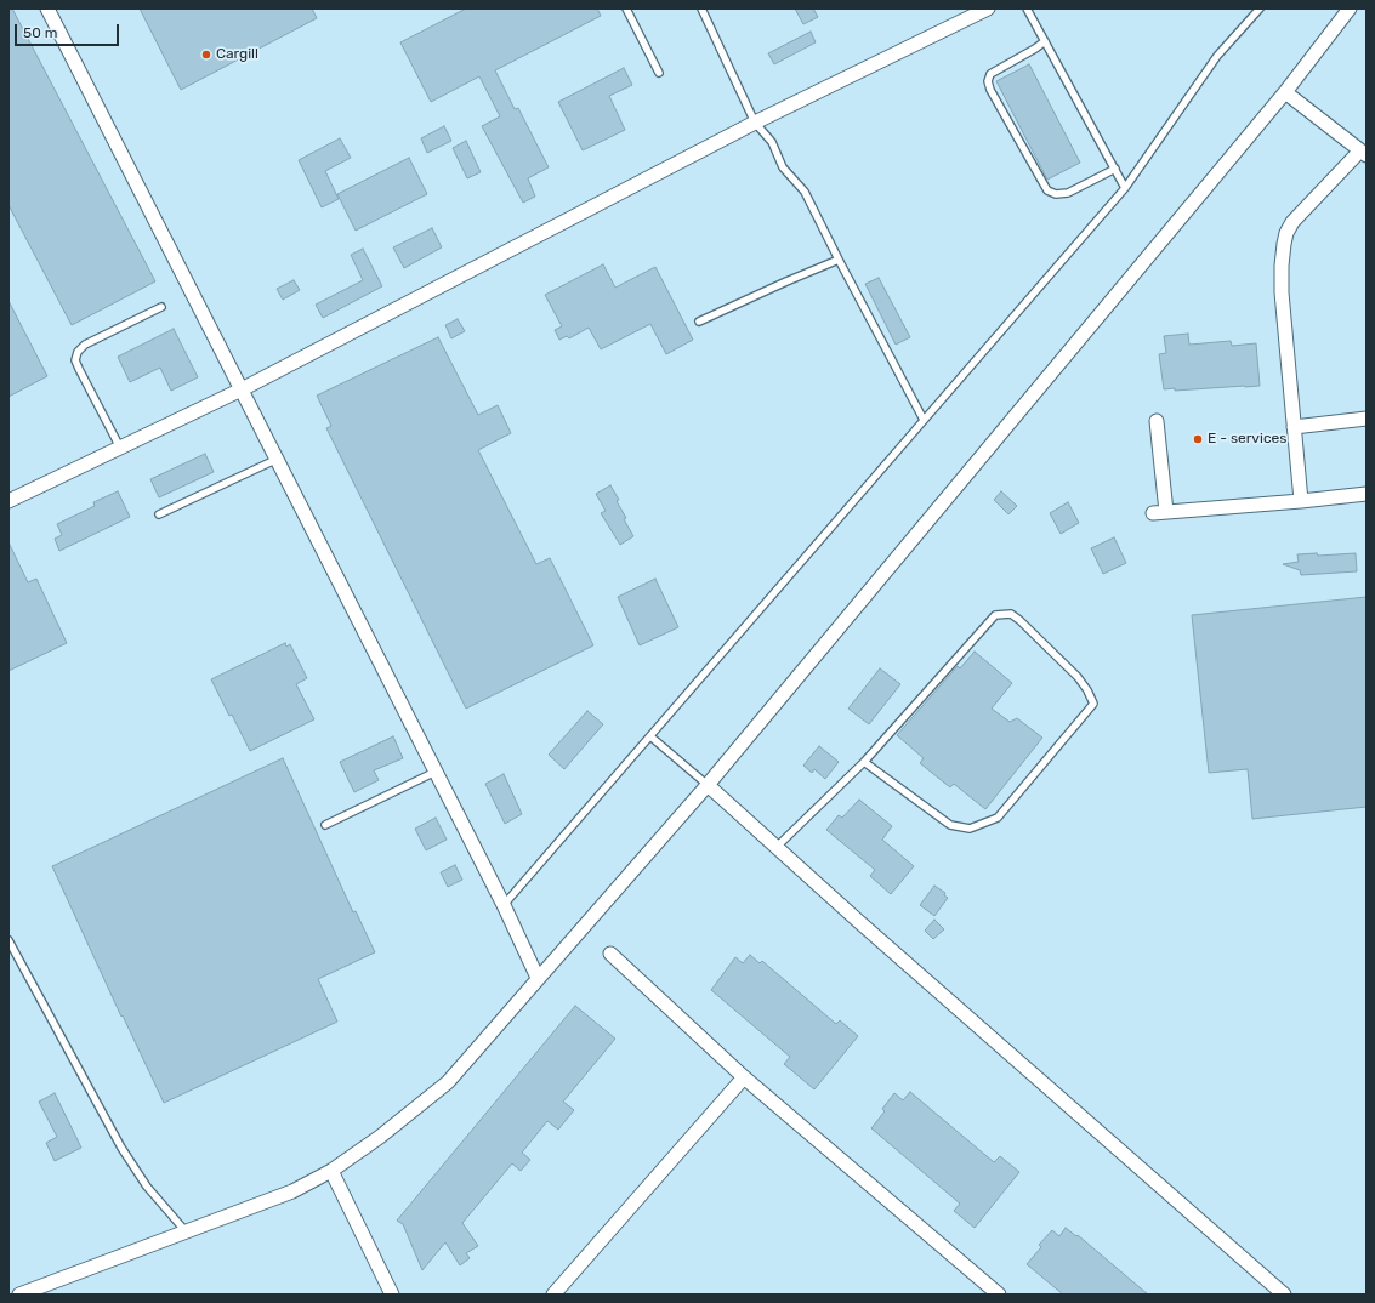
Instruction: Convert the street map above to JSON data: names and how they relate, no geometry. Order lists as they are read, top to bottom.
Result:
{
  "places": ["Cargill", "E - services"],
  "scale_bar": "50 m"
}
